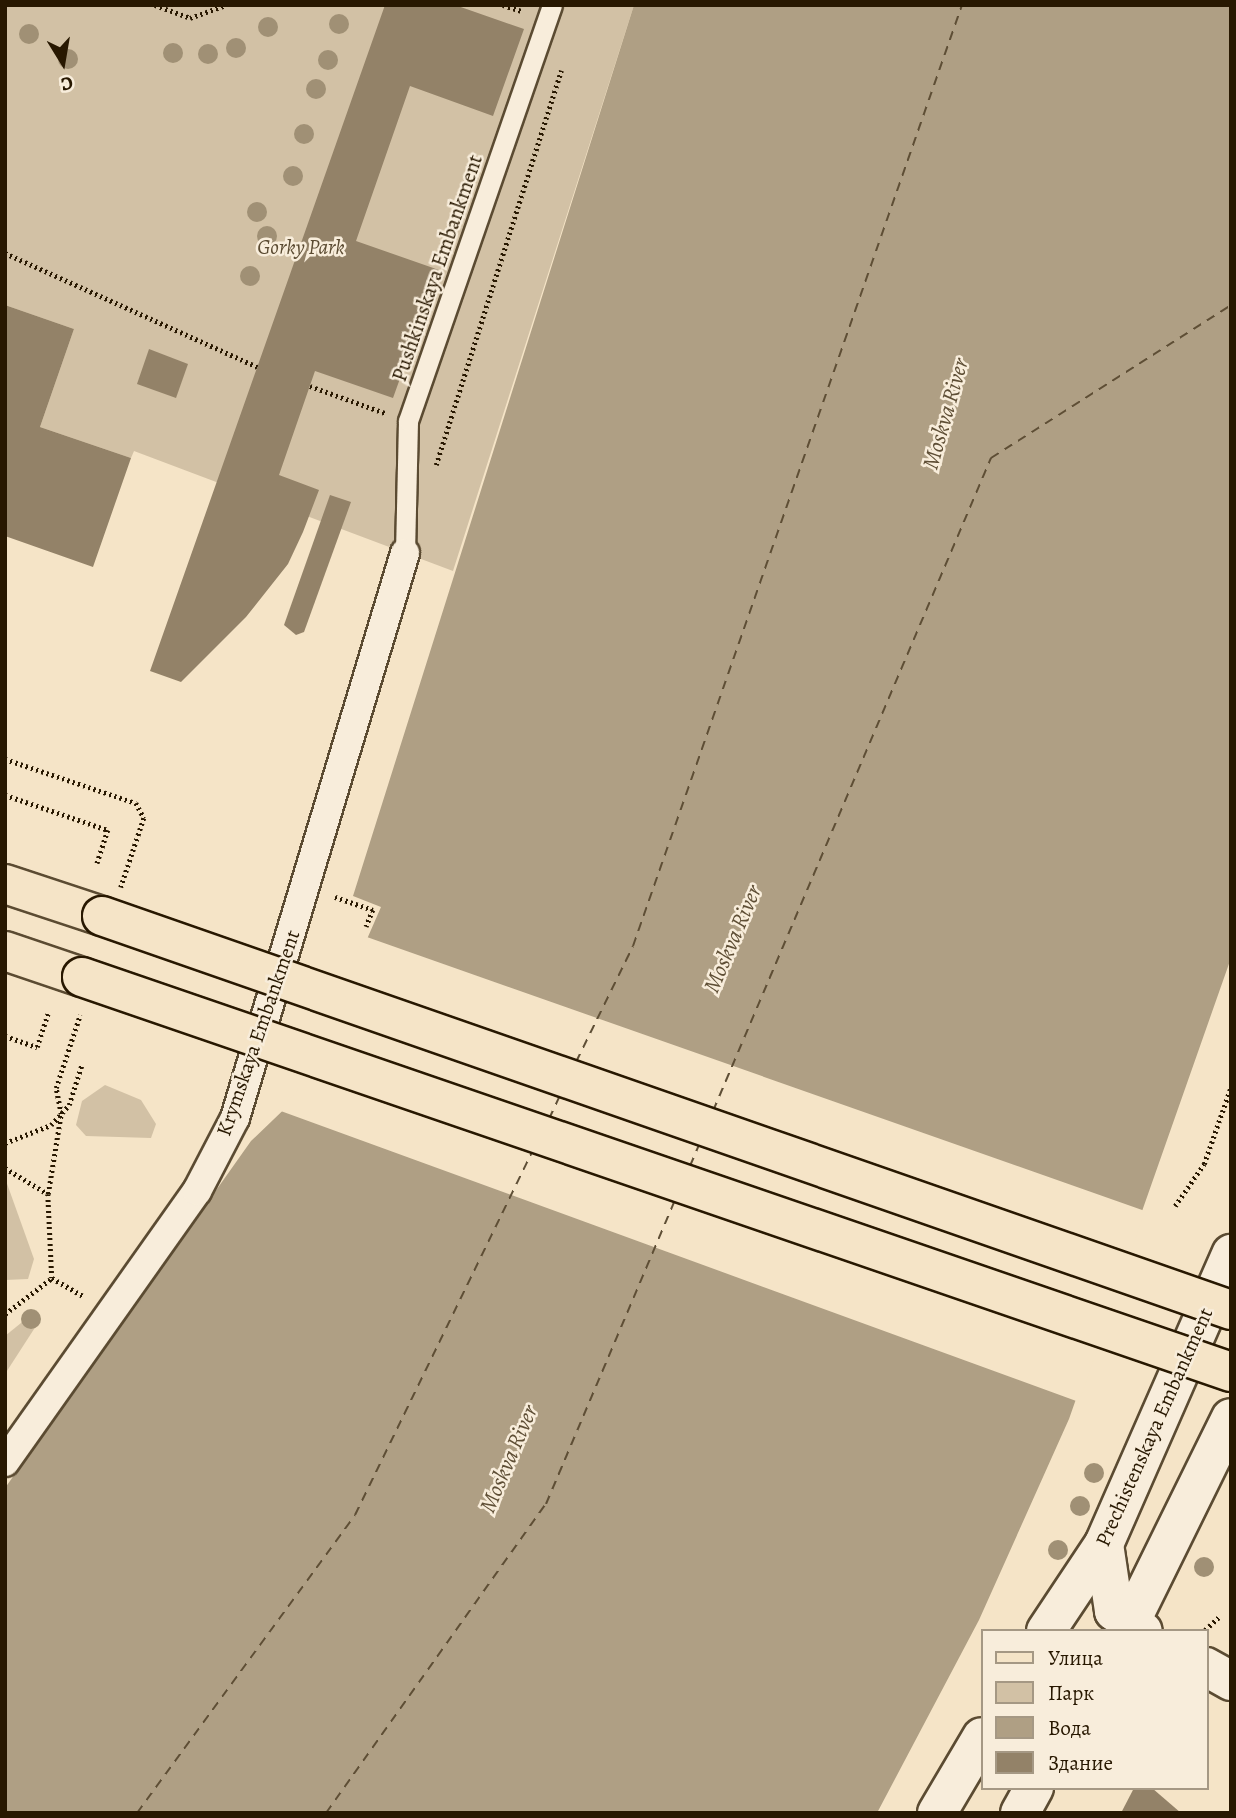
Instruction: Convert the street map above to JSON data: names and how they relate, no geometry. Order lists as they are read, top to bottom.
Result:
{
  "streets": {
    "main road": ["Prechistenskaya Embankment"],
    "street": ["Krymskaya Embankment"],
    "lane": ["Pushkinskaya Embankment"]
  },
  "crossings": [
    ["Pushkinskaya Embankment", "Krymskaya Embankment"]
  ],
  "water": ["Moskva River"],
  "parks": ["Gorky Park"],
  "legend": [
    "Улица",
    "Парк",
    "Вода",
    "Здание"
  ],
  "north": "bottom"
}
